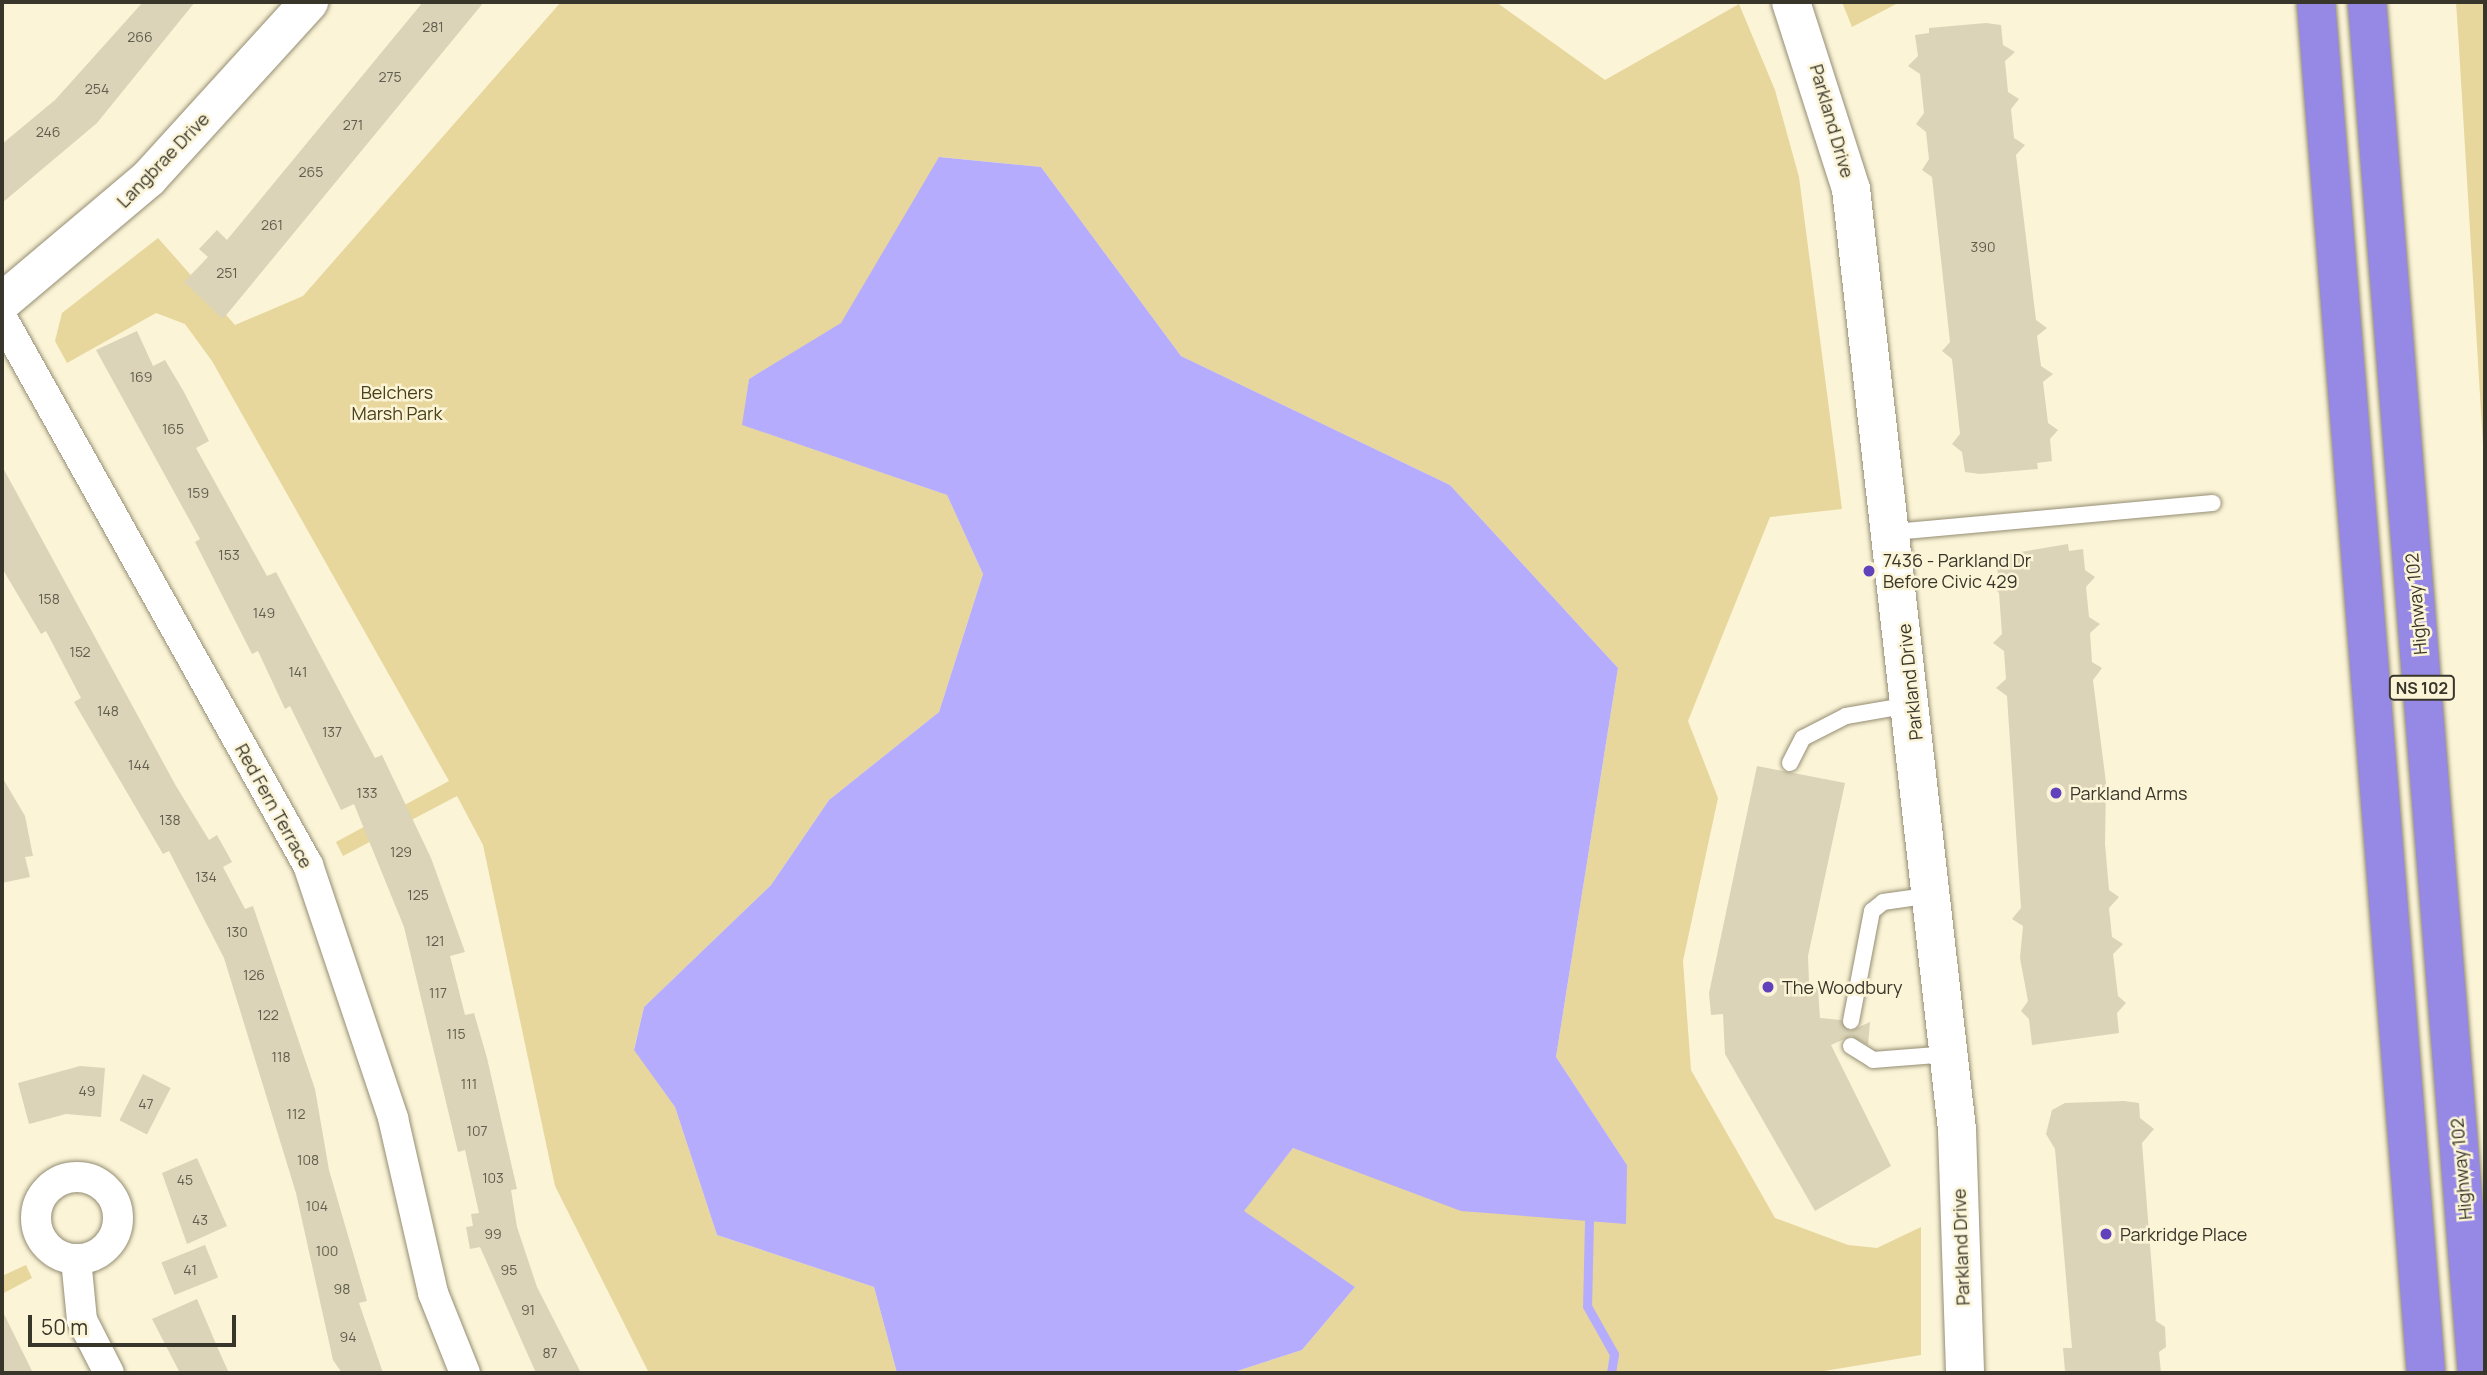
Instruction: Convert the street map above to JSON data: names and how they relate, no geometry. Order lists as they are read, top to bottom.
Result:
{
  "streets": {
    "highway": ["Highway 102", "NS 102"],
    "street": ["Parkland Drive", "Langbrae Drive", "Red Fern Terrace"]
  },
  "parks": ["Belchers Marsh Park"],
  "places": [
    "7436 - Parkland Dr Before Civic 429",
    "Parkland Arms",
    "The Woodbury",
    "Parkridge Place"
  ],
  "house_numbers": [
    "281",
    "266",
    "275",
    "254",
    "271",
    "246",
    "265",
    "261",
    "390",
    "251",
    "169",
    "165",
    "159",
    "153",
    "158",
    "149",
    "152",
    "141",
    "148",
    "137",
    "144",
    "133",
    "138",
    "129",
    "134",
    "125",
    "130",
    "121",
    "126",
    "117",
    "122",
    "115",
    "118",
    "111",
    "49",
    "47",
    "112",
    "107",
    "108",
    "103",
    "45",
    "104",
    "43",
    "99",
    "100",
    "41",
    "95",
    "98",
    "91",
    "94",
    "87"
  ],
  "scale_bar": "50 m"
}
